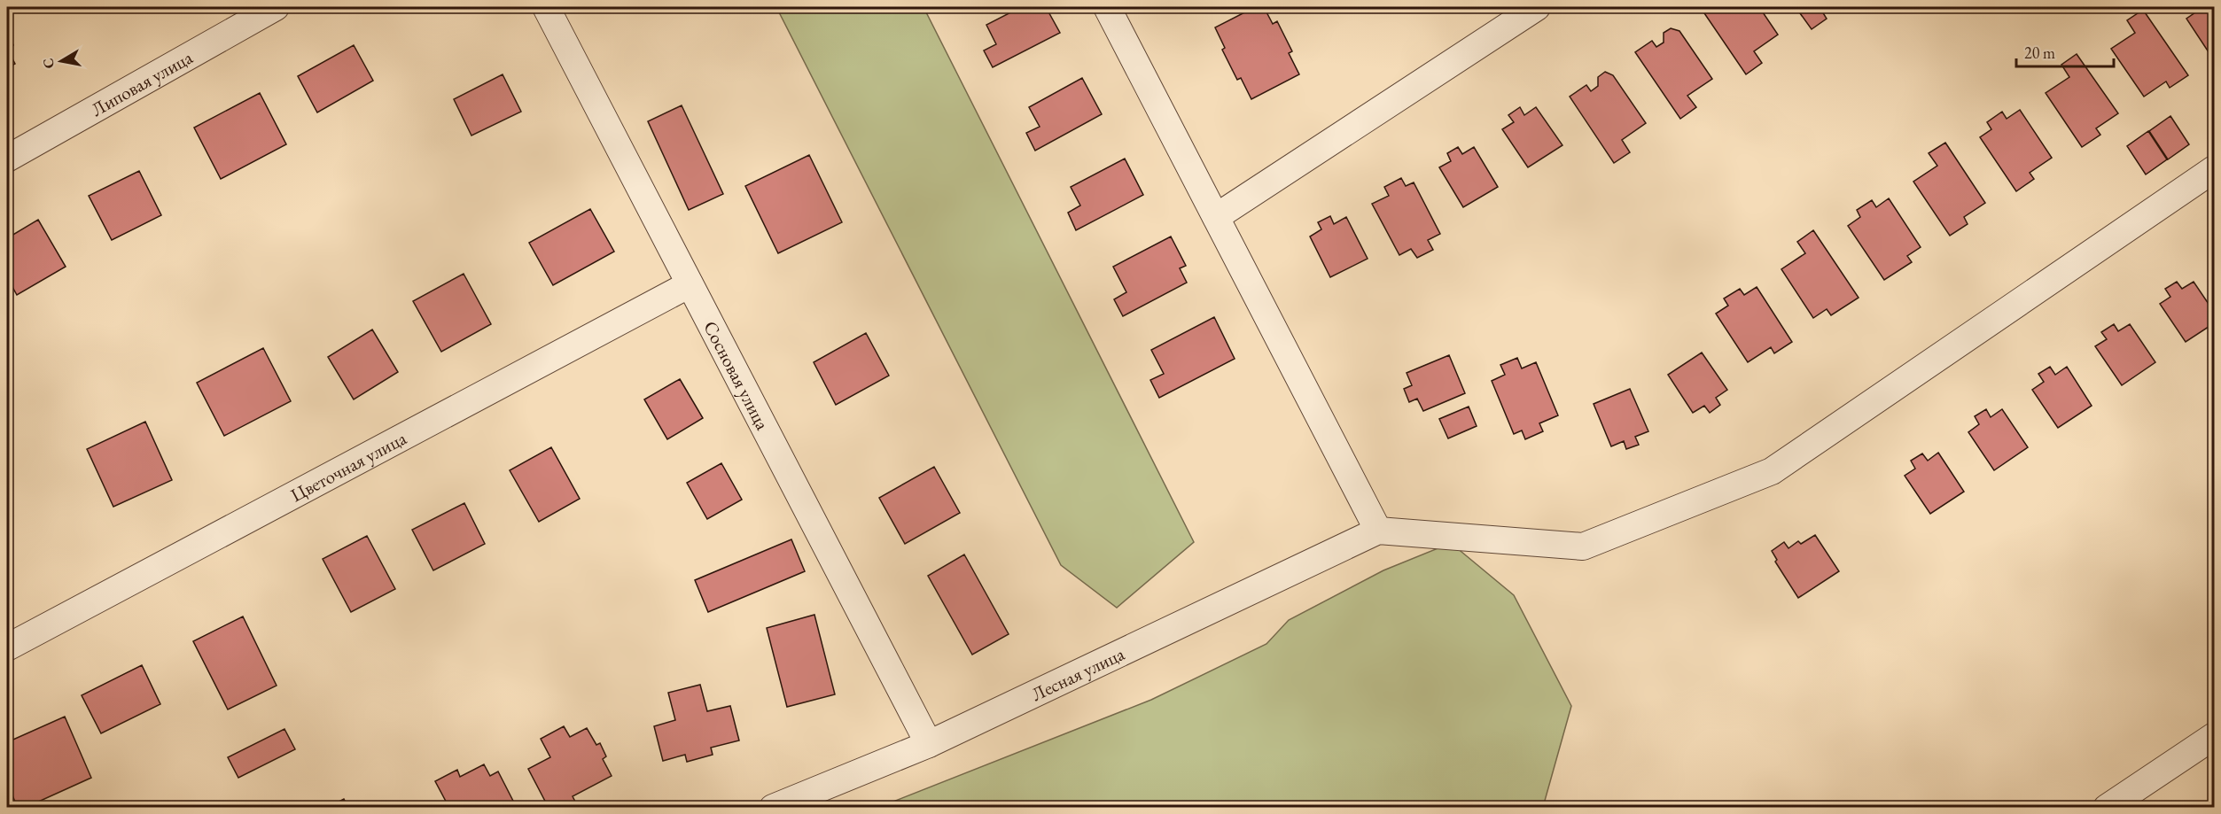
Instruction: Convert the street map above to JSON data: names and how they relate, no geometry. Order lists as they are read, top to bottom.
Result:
{
  "streets": {
    "street": [
      "Липовая улица",
      "Сосновая улица",
      "Цветочная улица",
      "Лесная улица"
    ]
  },
  "crossings": [
    ["Сосновая улица", "Цветочная улица"],
    ["Сосновая улица", "Лесная улица"]
  ],
  "scale_bar": "20 m",
  "north": "left"
}
